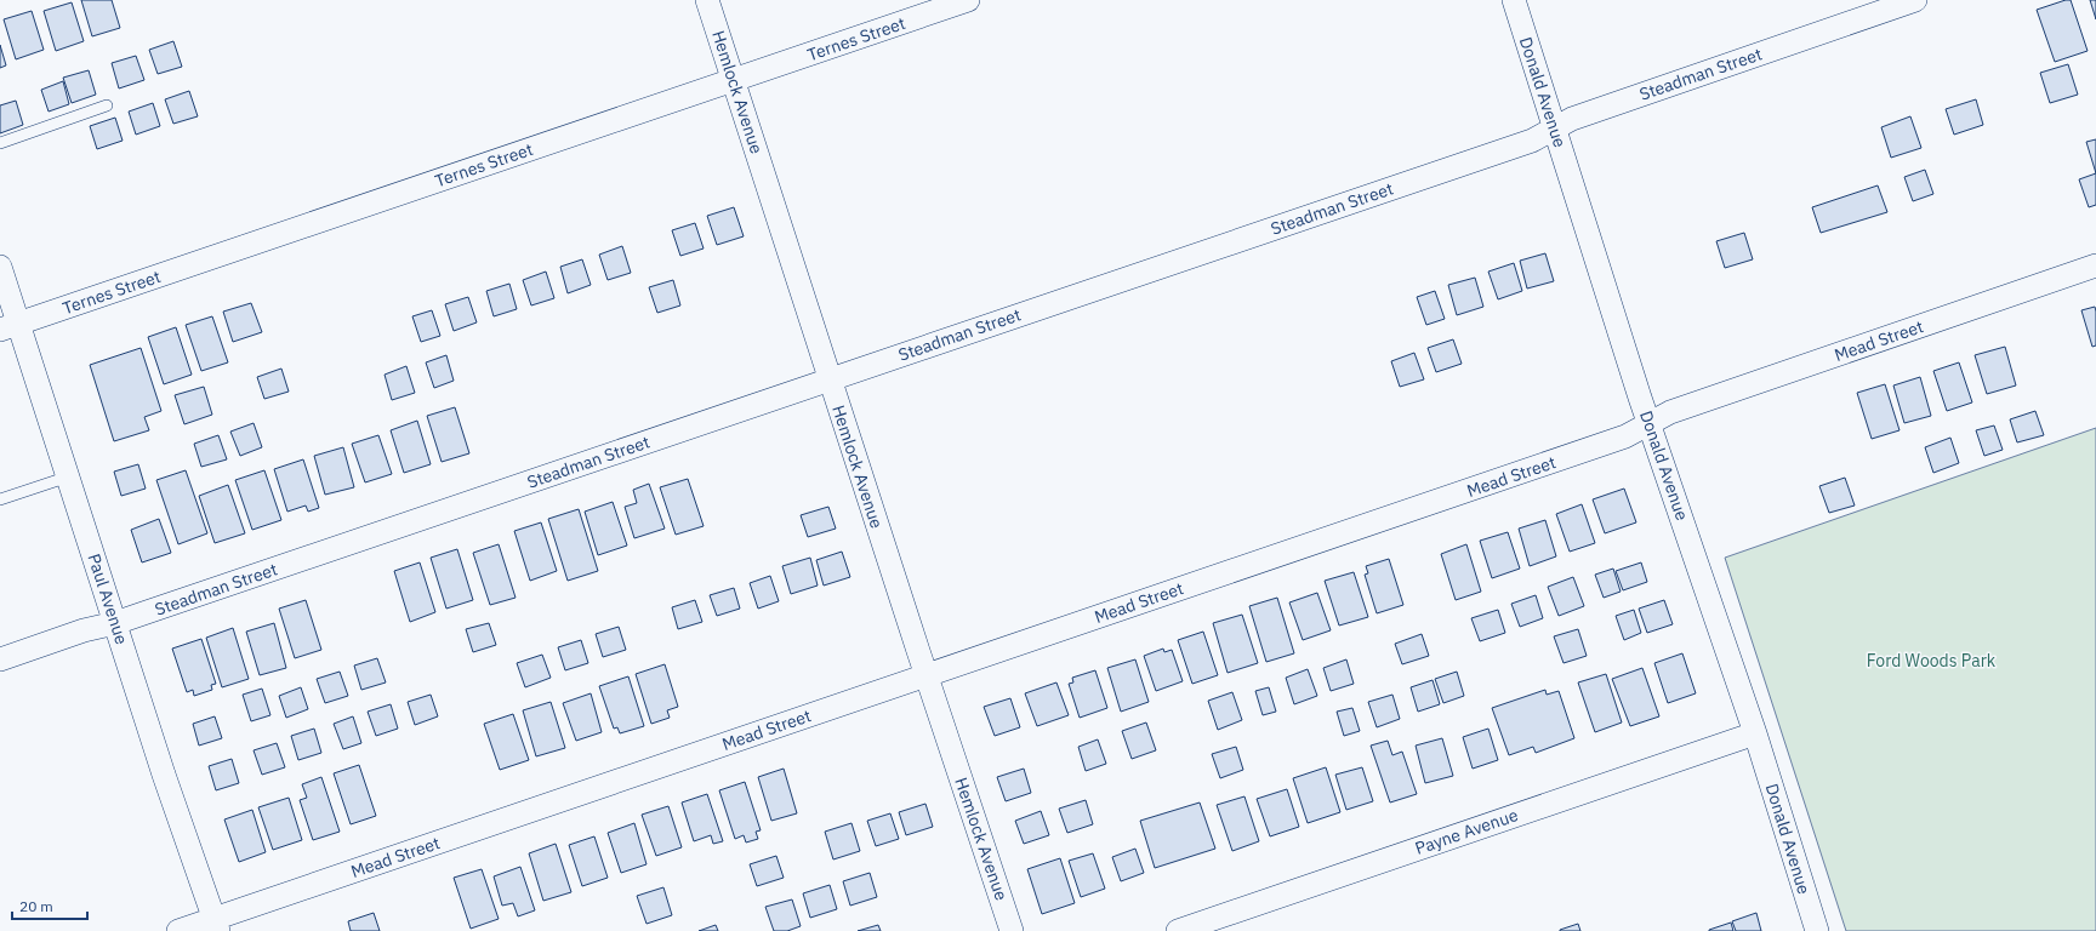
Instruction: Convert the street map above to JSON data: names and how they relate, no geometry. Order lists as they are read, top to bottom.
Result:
{
  "streets": {
    "street": [
      "Ternes Street",
      "Steadman Street",
      "Hemlock Avenue",
      "Donald Avenue",
      "Mead Street",
      "Paul Avenue",
      "Payne Avenue"
    ]
  },
  "crossings": [
    ["Ternes Street", "Hemlock Avenue"],
    ["Ternes Street", "Paul Avenue"],
    ["Steadman Street", "Hemlock Avenue"],
    ["Steadman Street", "Donald Avenue"],
    ["Steadman Street", "Paul Avenue"],
    ["Hemlock Avenue", "Mead Street"],
    ["Donald Avenue", "Mead Street"],
    ["Donald Avenue", "Payne Avenue"],
    ["Mead Street", "Paul Avenue"]
  ],
  "parks": ["Ford Woods Park"],
  "scale_bar": "20 m"
}
